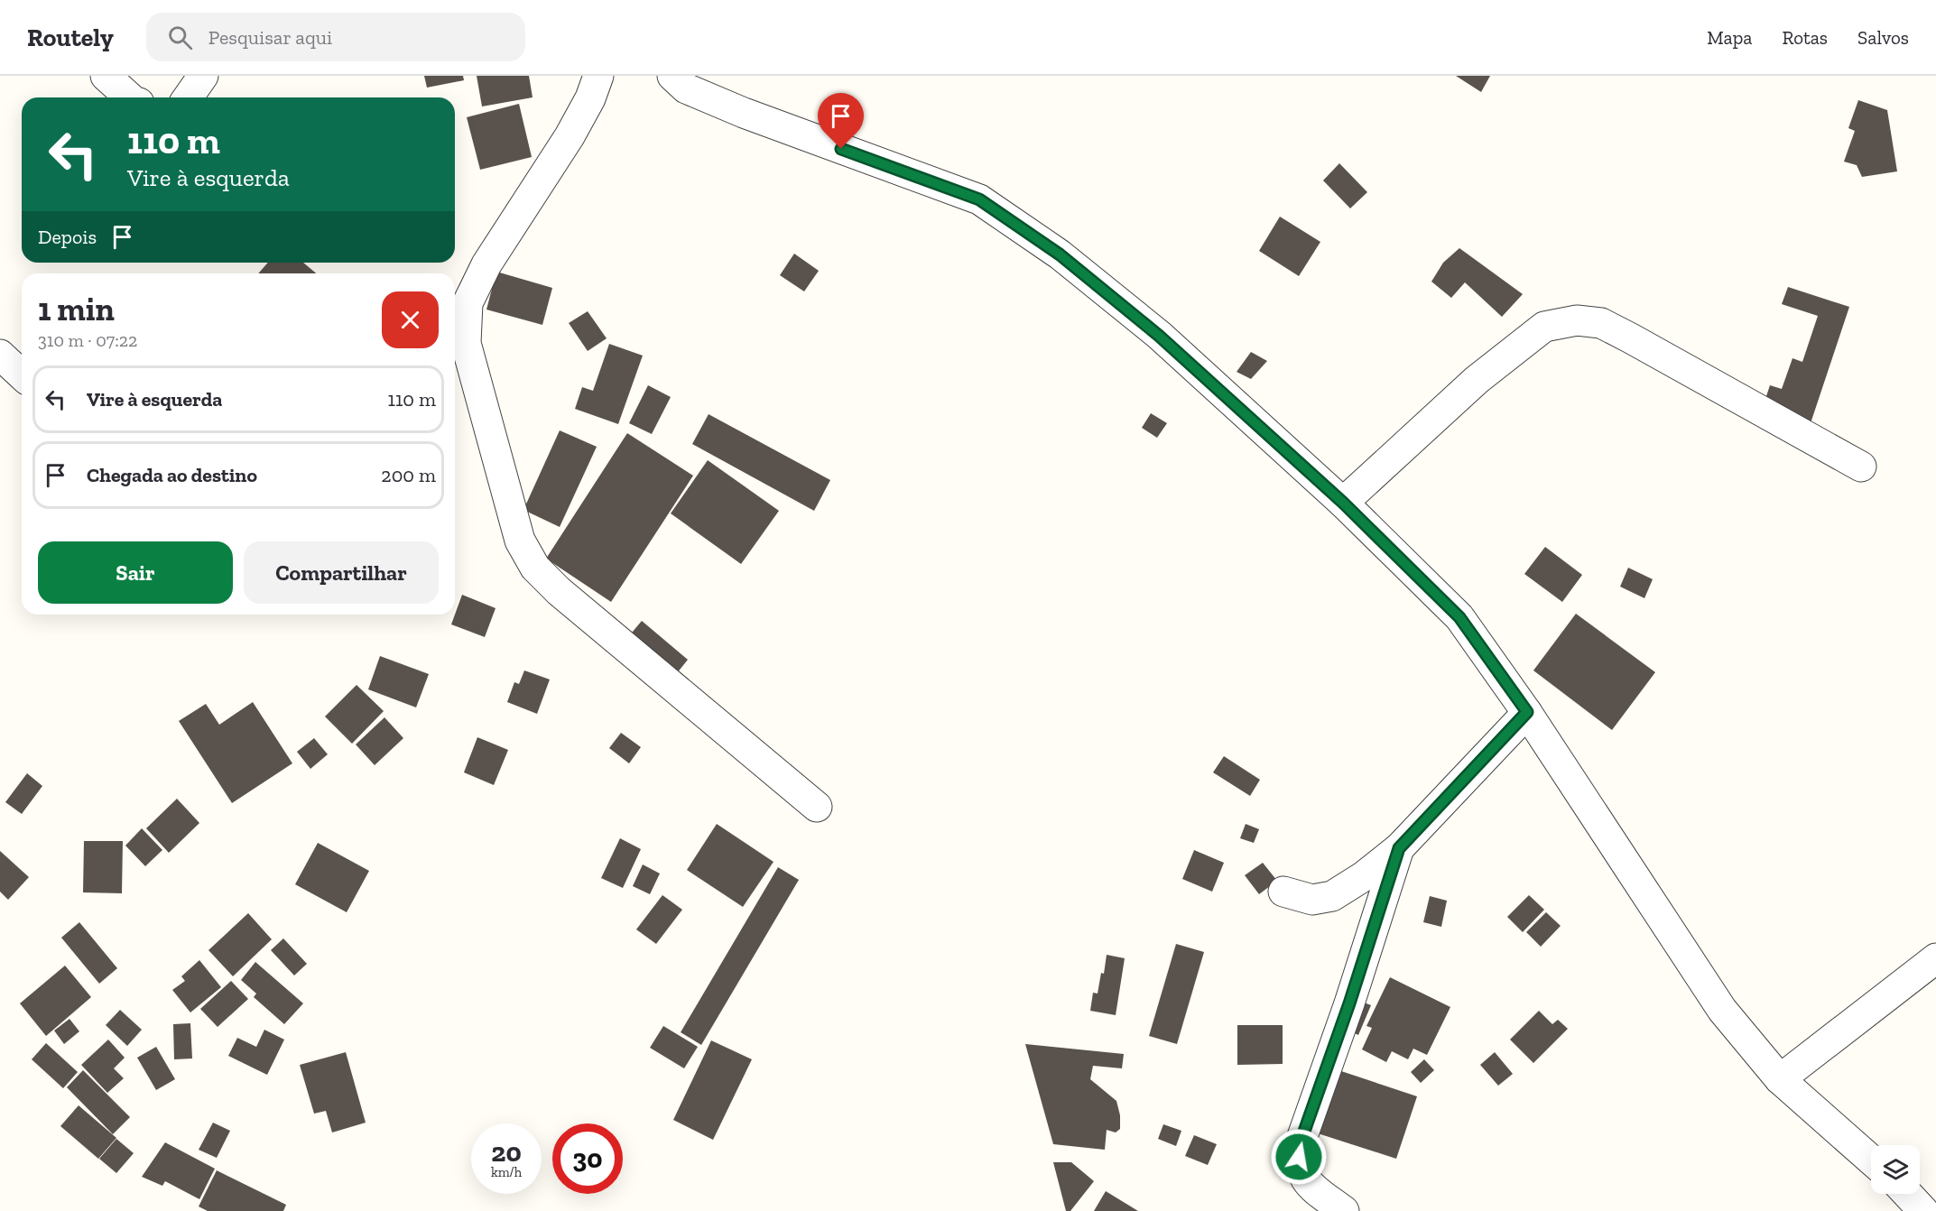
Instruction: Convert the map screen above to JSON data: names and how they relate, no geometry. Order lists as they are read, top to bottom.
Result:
{
  "page": {
    "header": "Routely",
    "search": "Pesquisar aqui",
    "nav": ["Mapa", "Rotas", "Salvos"],
    "turn": ["110 m", "Vire à esquerda"],
    "then": "Depois",
    "heading": ["1 min", "310 m · 07:22"],
    "list": [
      {
        "name": "Vire à esquerda",
        "value": "110 m"
      },
      {
        "name": "Chegada ao destino",
        "value": "200 m"
      }
    ],
    "buttons": ["Sair", "Compartilhar"],
    "speed": "20 km/h",
    "limit": "30"
  }
}
